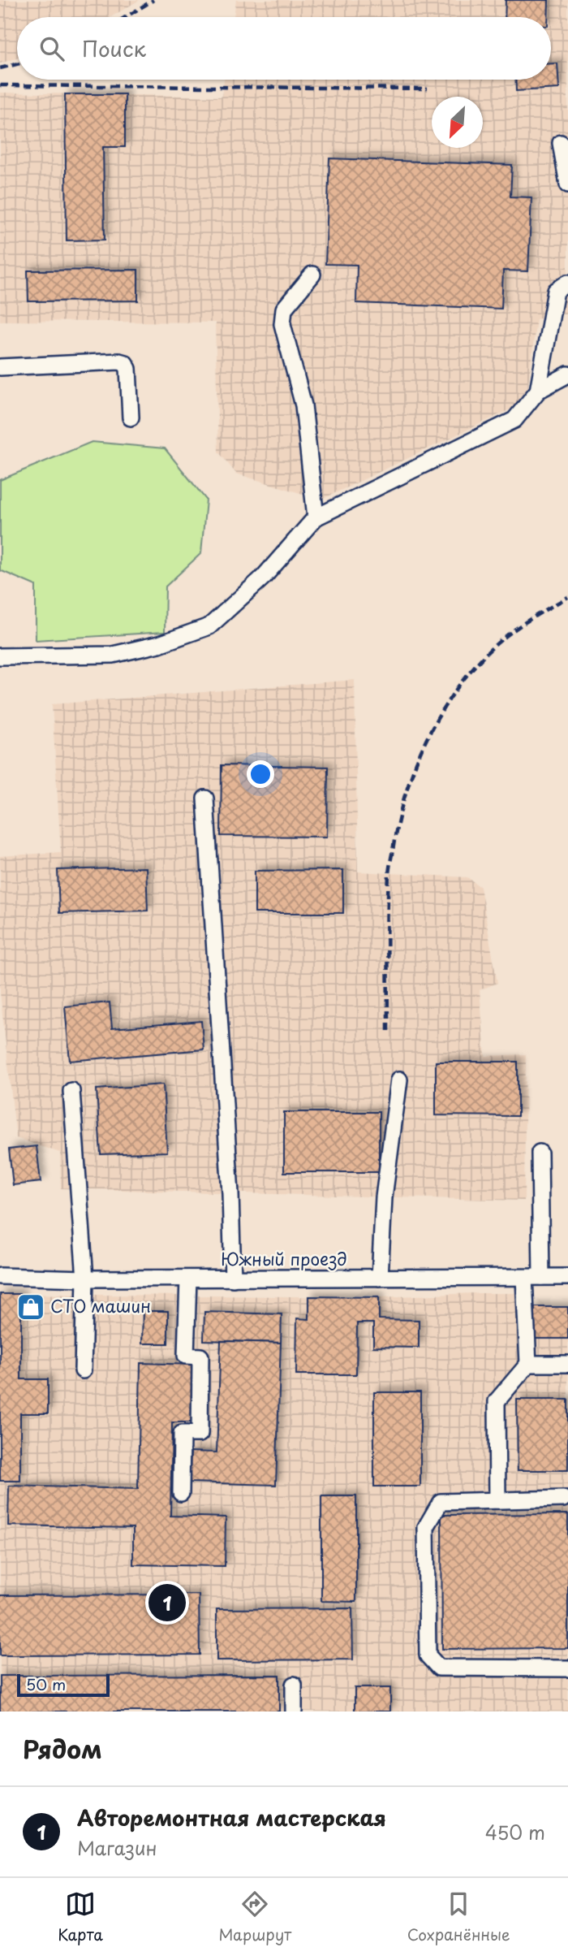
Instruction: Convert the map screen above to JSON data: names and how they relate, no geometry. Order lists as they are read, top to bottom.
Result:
{
  "streets": {
    "street": ["Южный проезд"]
  },
  "places": {
    "shop": ["СТО машин"]
  },
  "scale_bar": "50 m",
  "north": "bottom left",
  "page": {
    "search": "Поиск",
    "pins": "1",
    "scale": "50 m",
    "heading": "Рядом",
    "list": [
      {
        "mark": "1",
        "name": "Авторемонтная мастерская",
        "note": "Магазин",
        "value": "450 m"
      }
    ],
    "nav": ["Карта", "Маршрут", "Сохранённые"]
  }
}
